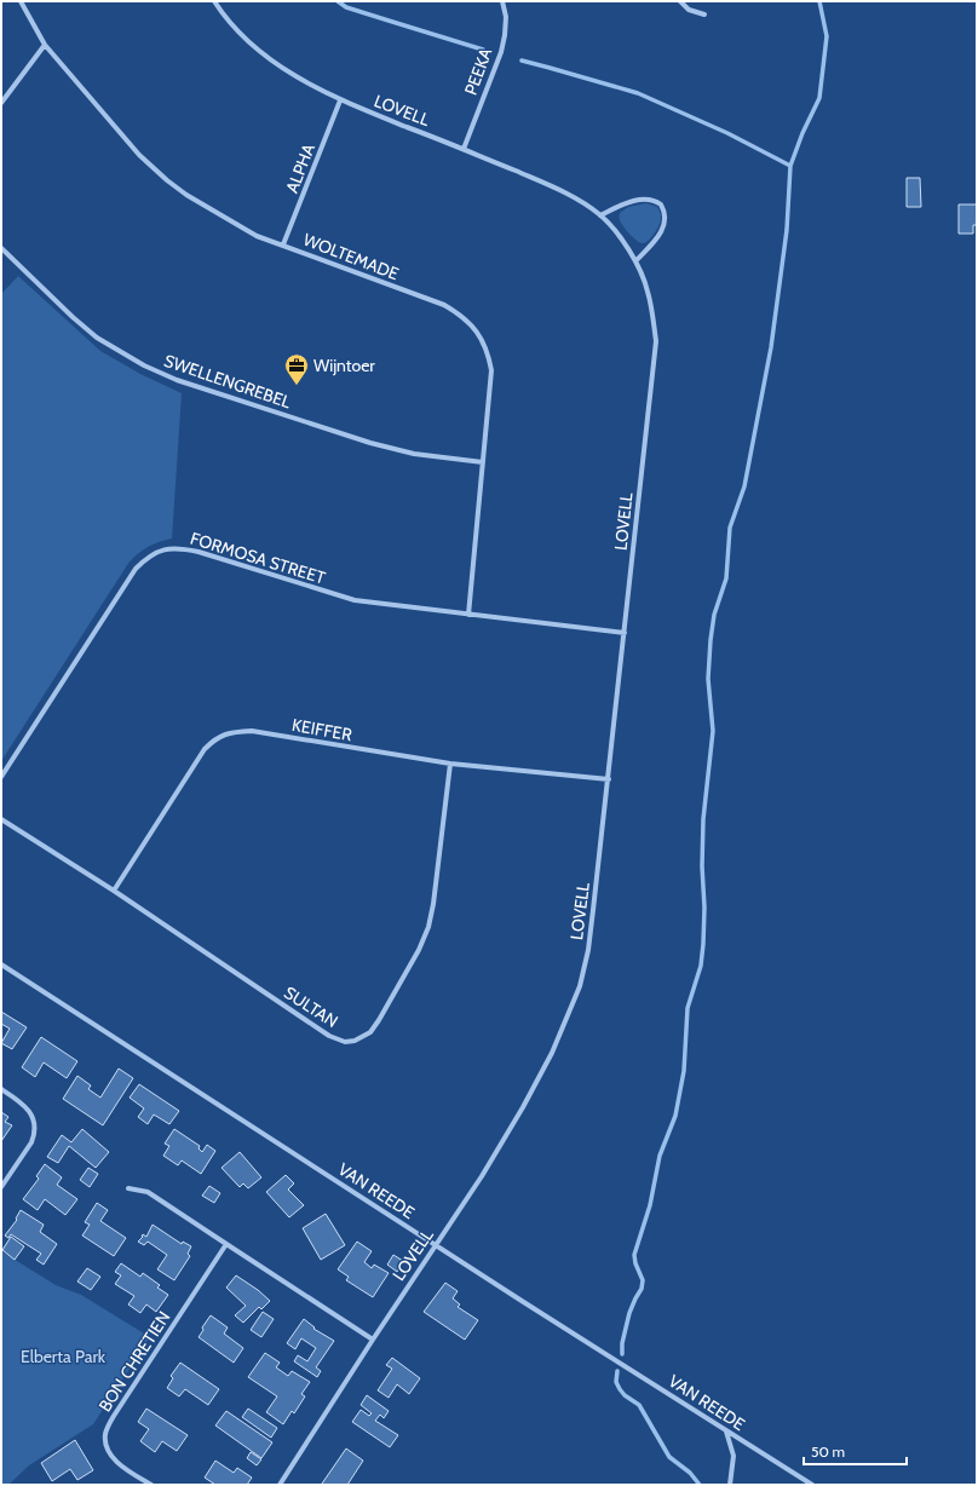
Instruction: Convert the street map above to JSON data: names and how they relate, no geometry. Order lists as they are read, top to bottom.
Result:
{
  "streets": {
    "street": [
      "PEEKA",
      "LOVELL",
      "ALPHA",
      "WOLTEMADE",
      "SWELLENGREBEL",
      "FORMOSA STREET",
      "KEIFFER",
      "SULTAN",
      "VAN REEDE",
      "BON CHRETIEN"
    ]
  },
  "crossings": [
    ["PEEKA", "LOVELL"],
    ["LOVELL", "ALPHA"],
    ["LOVELL", "FORMOSA STREET"],
    ["LOVELL", "KEIFFER"],
    ["LOVELL", "VAN REEDE"],
    ["ALPHA", "WOLTEMADE"],
    ["WOLTEMADE", "SWELLENGREBEL"],
    ["WOLTEMADE", "FORMOSA STREET"],
    ["KEIFFER", "SULTAN"]
  ],
  "parks": ["Elberta Park"],
  "places": {
    "office": ["Wijntoer"]
  },
  "scale_bar": "50 m"
}
